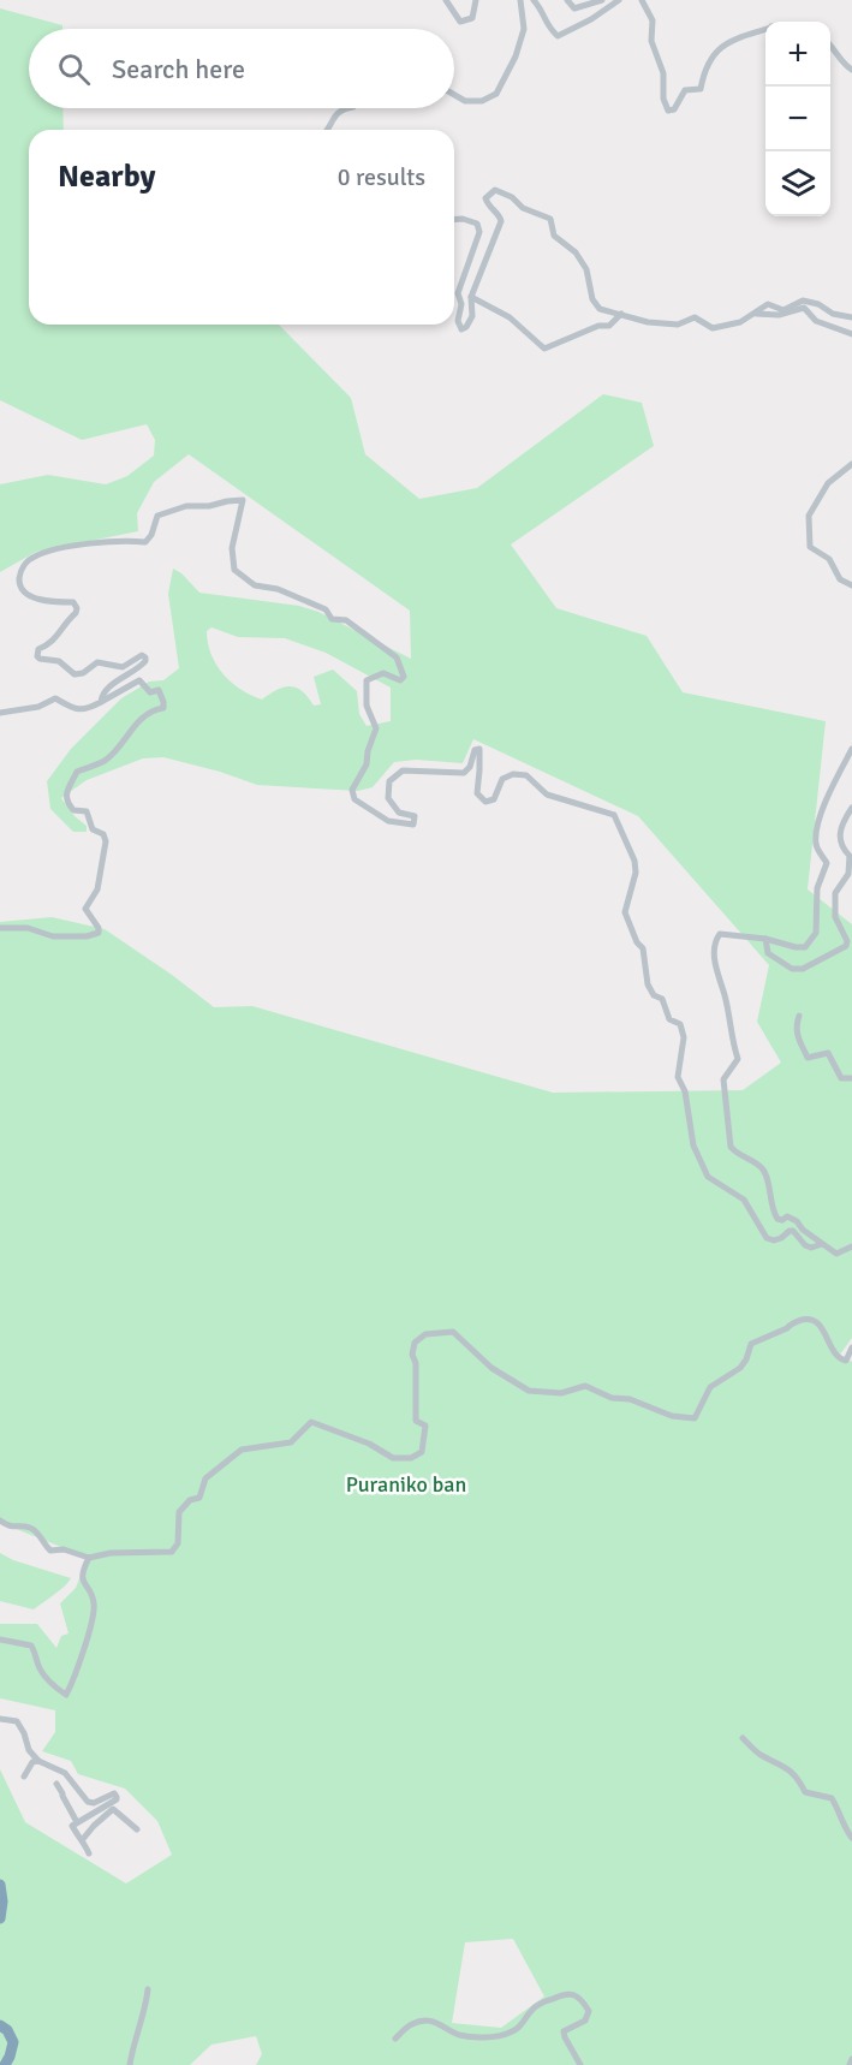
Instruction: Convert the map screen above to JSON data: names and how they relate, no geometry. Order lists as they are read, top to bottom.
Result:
{
  "parks": ["Puraniko ban"],
  "page": {
    "map_buttons": ["+", "−"],
    "search": "Search here",
    "heading": ["Nearby", "0 results"]
  }
}
